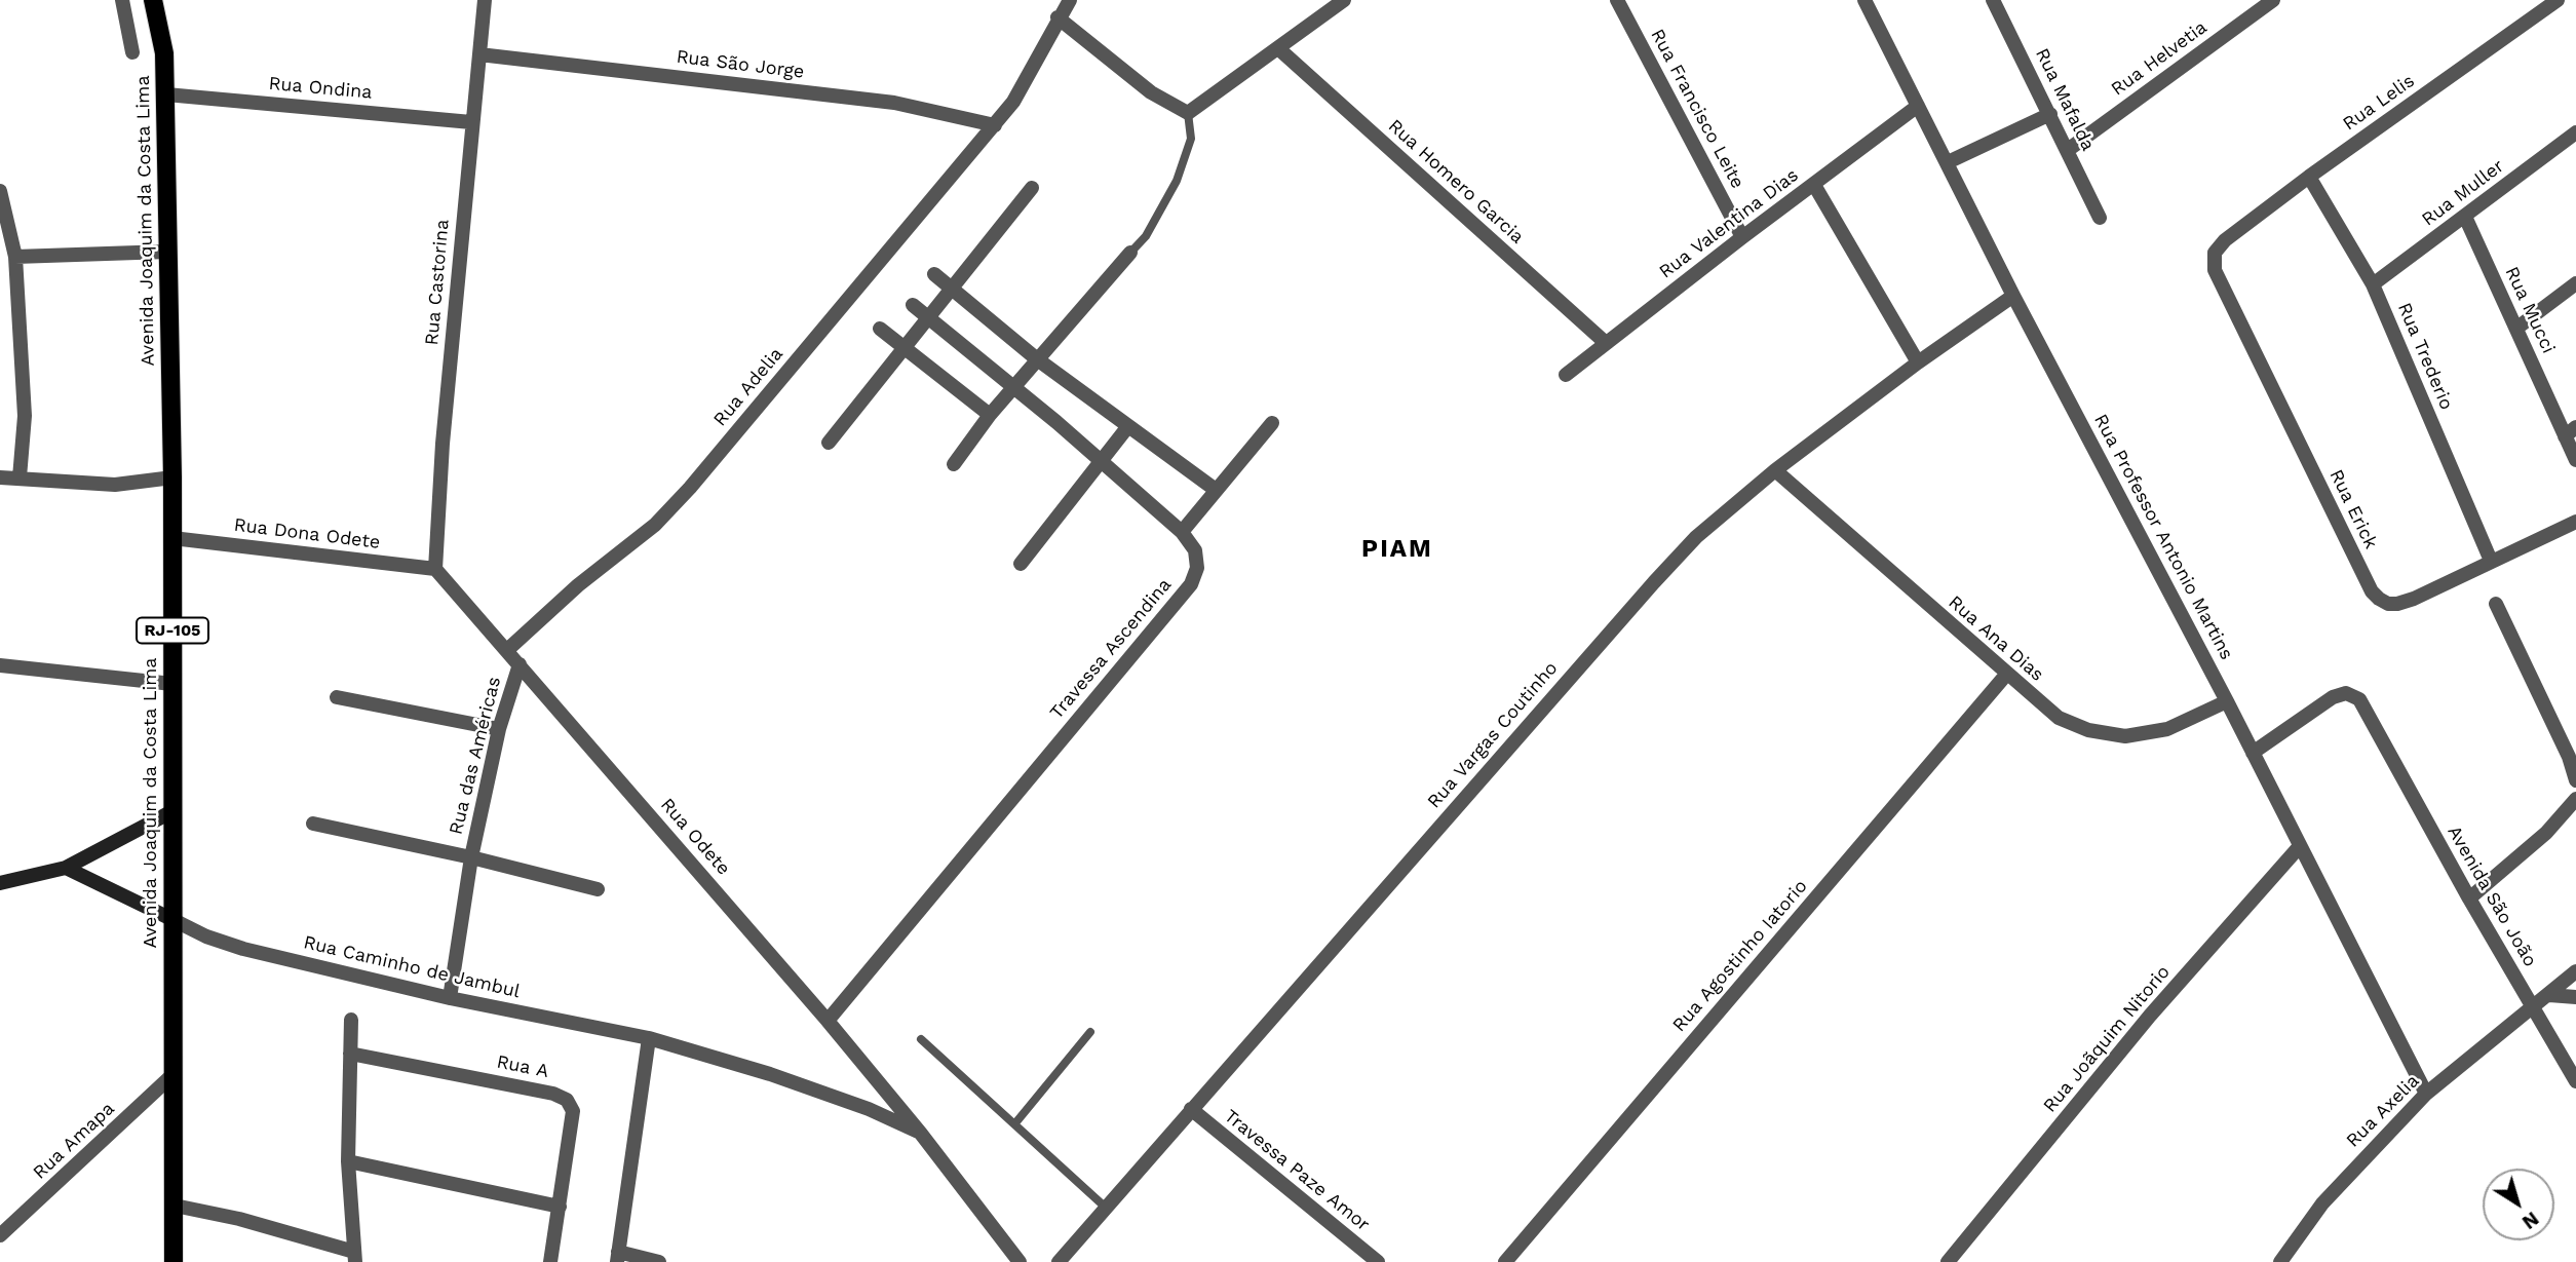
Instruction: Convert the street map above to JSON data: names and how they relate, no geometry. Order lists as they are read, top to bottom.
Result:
{
  "streets": {
    "main road": ["Avenida Joaquim da Costa Lima", "RJ-105"],
    "street": [
      "Rua Helvetia",
      "Rua São Jorge",
      "Rua Ondina",
      "Rua Mafalda",
      "Rua Lelis",
      "Rua Francisco Leite",
      "Rua Homero Garcia",
      "Rua Muller",
      "Rua Valentina Dias",
      "Rua Castorina",
      "Rua Mucci",
      "Rua Trederio",
      "Rua Adelia",
      "Rua Erick",
      "Rua Dona Odete",
      "Rua Professor Antonio Martins",
      "Rua Ana Dias",
      "Travessa Ascendina",
      "Rua Vargas Coutinho",
      "Rua das Américas",
      "Rua Odete",
      "Avenida São João",
      "Rua Agostinho Iatorio",
      "Rua Caminho de Jambul",
      "Rua Joãquim Nitorio",
      "Rua A",
      "Rua Axelia",
      "Rua Amapa",
      "Travessa Paze Amor"
    ]
  },
  "crossings": [
    ["Rua Helvetia", "Rua Mafalda"],
    ["Rua São Jorge", "Rua Castorina"],
    ["Rua São Jorge", "Rua Adelia"],
    ["Rua Ondina", "Avenida Joaquim da Costa Lima"],
    ["Rua Ondina", "Rua Castorina"],
    ["Rua Lelis", "Rua Trederio"],
    ["Rua Lelis", "Rua Erick"],
    ["Rua Francisco Leite", "Rua Valentina Dias"],
    ["Rua Homero Garcia", "Rua Valentina Dias"],
    ["Rua Muller", "Rua Mucci"],
    ["Rua Muller", "Rua Trederio"],
    ["Avenida Joaquim da Costa Lima", "Rua Dona Odete"],
    ["Avenida Joaquim da Costa Lima", "Rua Caminho de Jambul"],
    ["Avenida Joaquim da Costa Lima", "Rua Amapa"],
    ["Rua Valentina Dias", "Rua Professor Antonio Martins"],
    ["Rua Castorina", "Rua Dona Odete"],
    ["Rua Castorina", "Rua Odete"],
    ["Rua Trederio", "Rua Erick"],
    ["Rua Adelia", "Rua Odete"],
    ["Rua Dona Odete", "Rua Odete"],
    ["Rua Professor Antonio Martins", "Rua Ana Dias"],
    ["Rua Professor Antonio Martins", "Rua Vargas Coutinho"],
    ["Rua Professor Antonio Martins", "Avenida São João"],
    ["Rua Professor Antonio Martins", "Rua Joãquim Nitorio"],
    ["Rua Professor Antonio Martins", "Rua Axelia"],
    ["Rua Ana Dias", "Rua Vargas Coutinho"],
    ["Rua Ana Dias", "Rua Agostinho Iatorio"],
    ["Travessa Ascendina", "Rua Odete"],
    ["Rua Vargas Coutinho", "Travessa Paze Amor"],
    ["Rua das Américas", "Rua Odete"],
    ["Rua Odete", "Rua Caminho de Jambul"],
    ["Avenida São João", "Rua Axelia"]
  ],
  "districts": ["PIAM"],
  "north": "bottom right"
}
